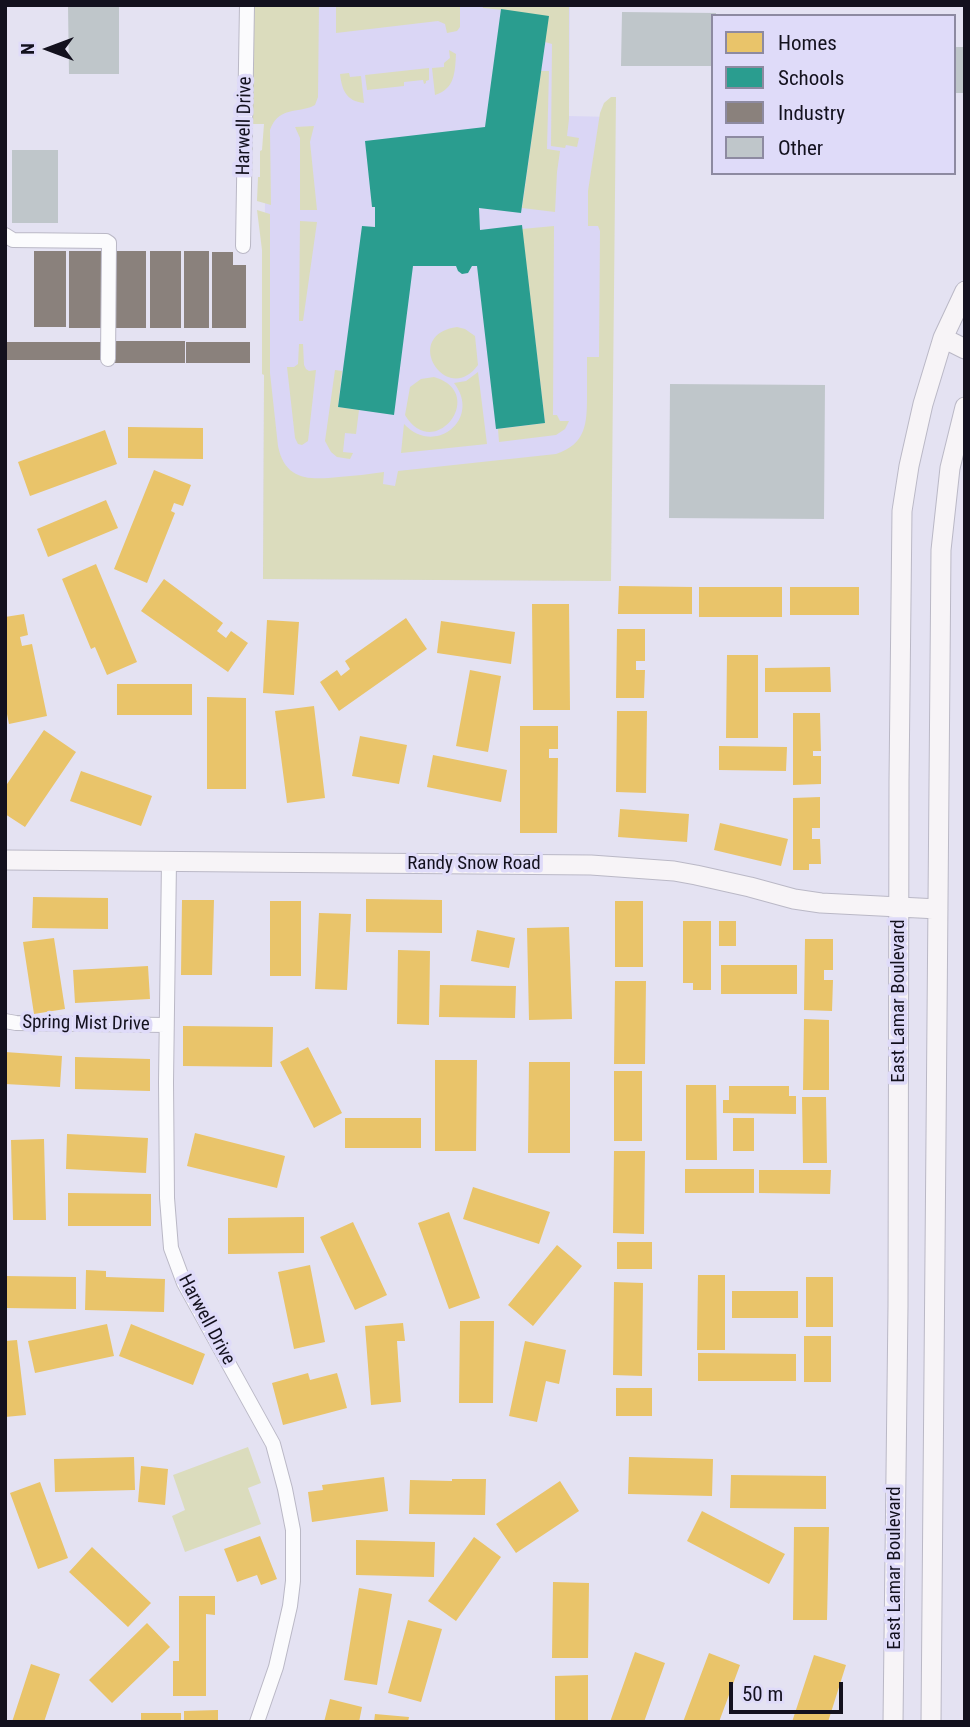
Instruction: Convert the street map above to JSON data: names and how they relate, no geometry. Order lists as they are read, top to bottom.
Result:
{
  "streets": {
    "main road": ["Randy Snow Road", "East Lamar Boulevard"],
    "street": ["Harwell Drive", "Spring Mist Drive"]
  },
  "crossings": [
    ["Harwell Drive", "Randy Snow Road"],
    ["Harwell Drive", "Spring Mist Drive"],
    ["Randy Snow Road", "East Lamar Boulevard"]
  ],
  "legend": [
    "Homes",
    "Schools",
    "Industry",
    "Other"
  ],
  "scale_bar": "50 m",
  "north": "left"
}
